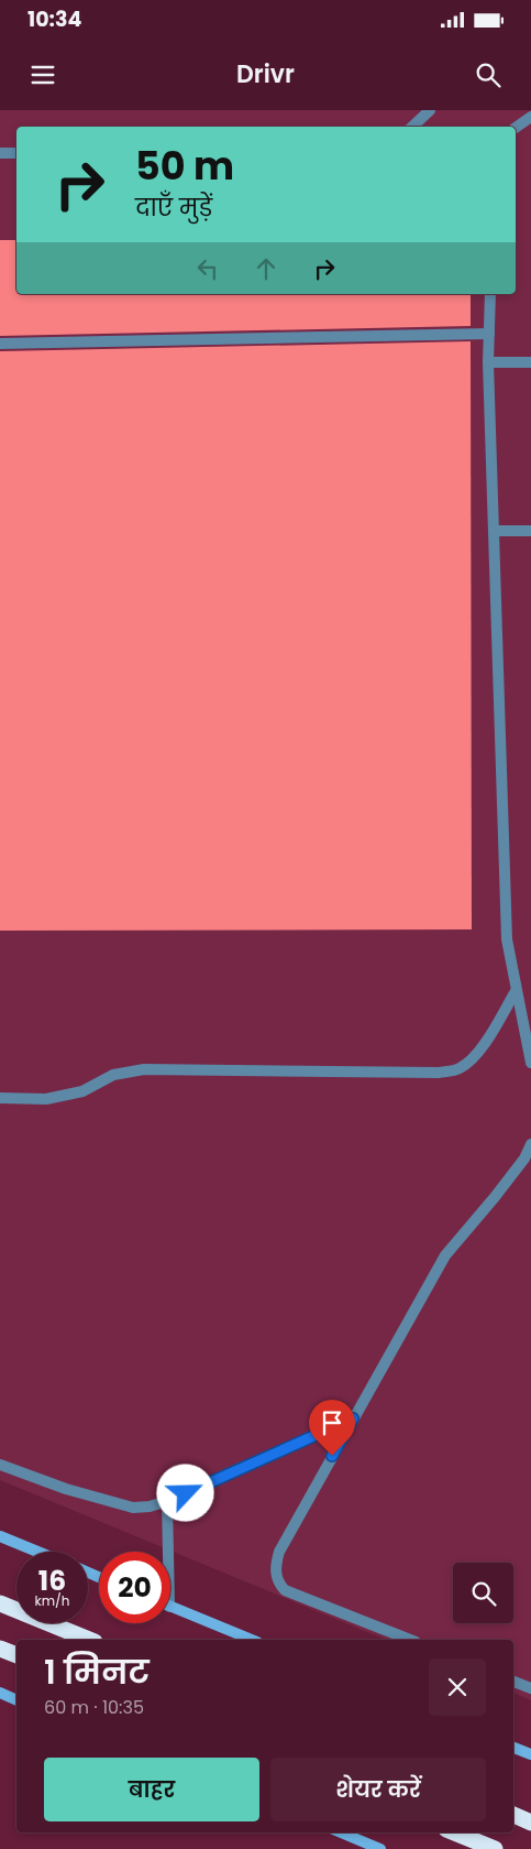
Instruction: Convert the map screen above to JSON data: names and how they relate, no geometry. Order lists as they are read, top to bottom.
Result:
{
  "page": {
    "status": "10:34",
    "header": "Drivr",
    "turn": ["50 m", "दाएँ मुड़ें"],
    "speed": "16 km/h",
    "limit": "20",
    "heading": ["1 मिनट", "60 m · 10:35"],
    "buttons": ["बाहर", "शेयर करें"]
  }
}
